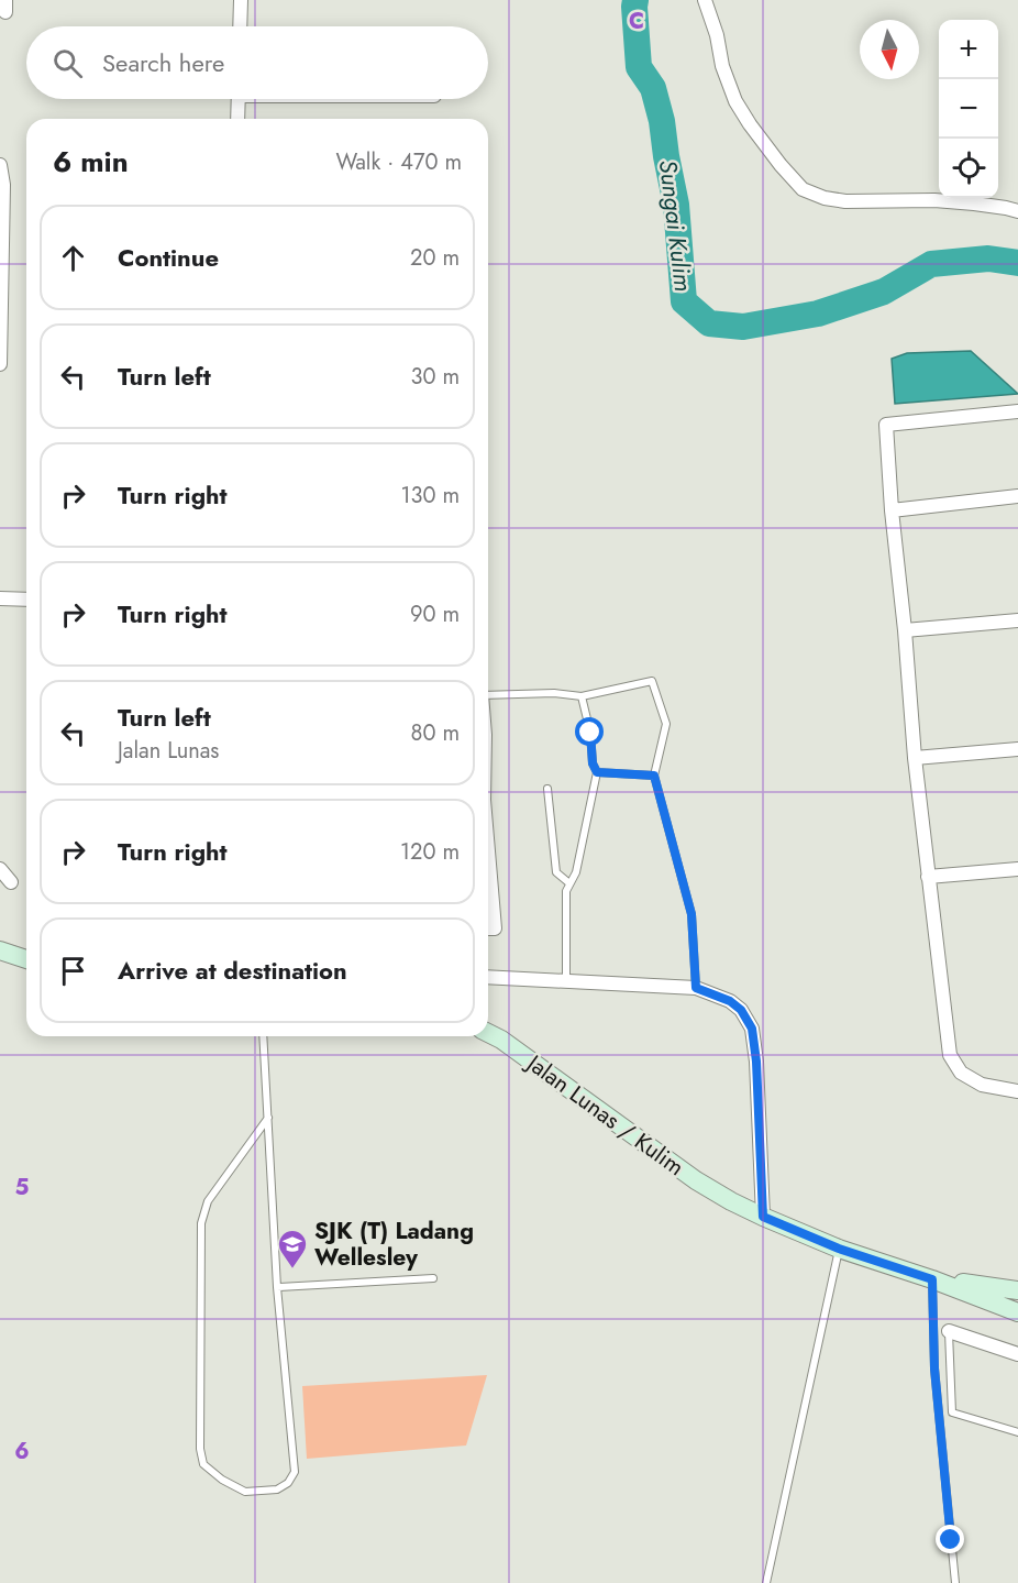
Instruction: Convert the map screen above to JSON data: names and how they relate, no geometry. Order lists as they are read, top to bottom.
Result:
{
  "streets": {
    "main road": ["Jalan Lunas / Kulim"]
  },
  "water": ["Sungai Kulim"],
  "places": {
    "school or university": ["SJK (T) Ladang Wellesley"]
  },
  "north": "bottom",
  "page": {
    "map_buttons": ["+", "−"],
    "search": "Search here",
    "heading": ["6 min", "Walk · 470 m"],
    "list": [
      ["Continue", "20 m"],
      ["Turn left", "30 m"],
      ["Turn right", "130 m"],
      ["Turn right", "90 m"],
      ["Turn left", "Jalan Lunas", "80 m"],
      ["Turn right", "120 m"],
      "Arrive at destination"
    ]
  },
  "grid": {
    "columns": ["C"],
    "rows": ["5", "6"]
  }
}
